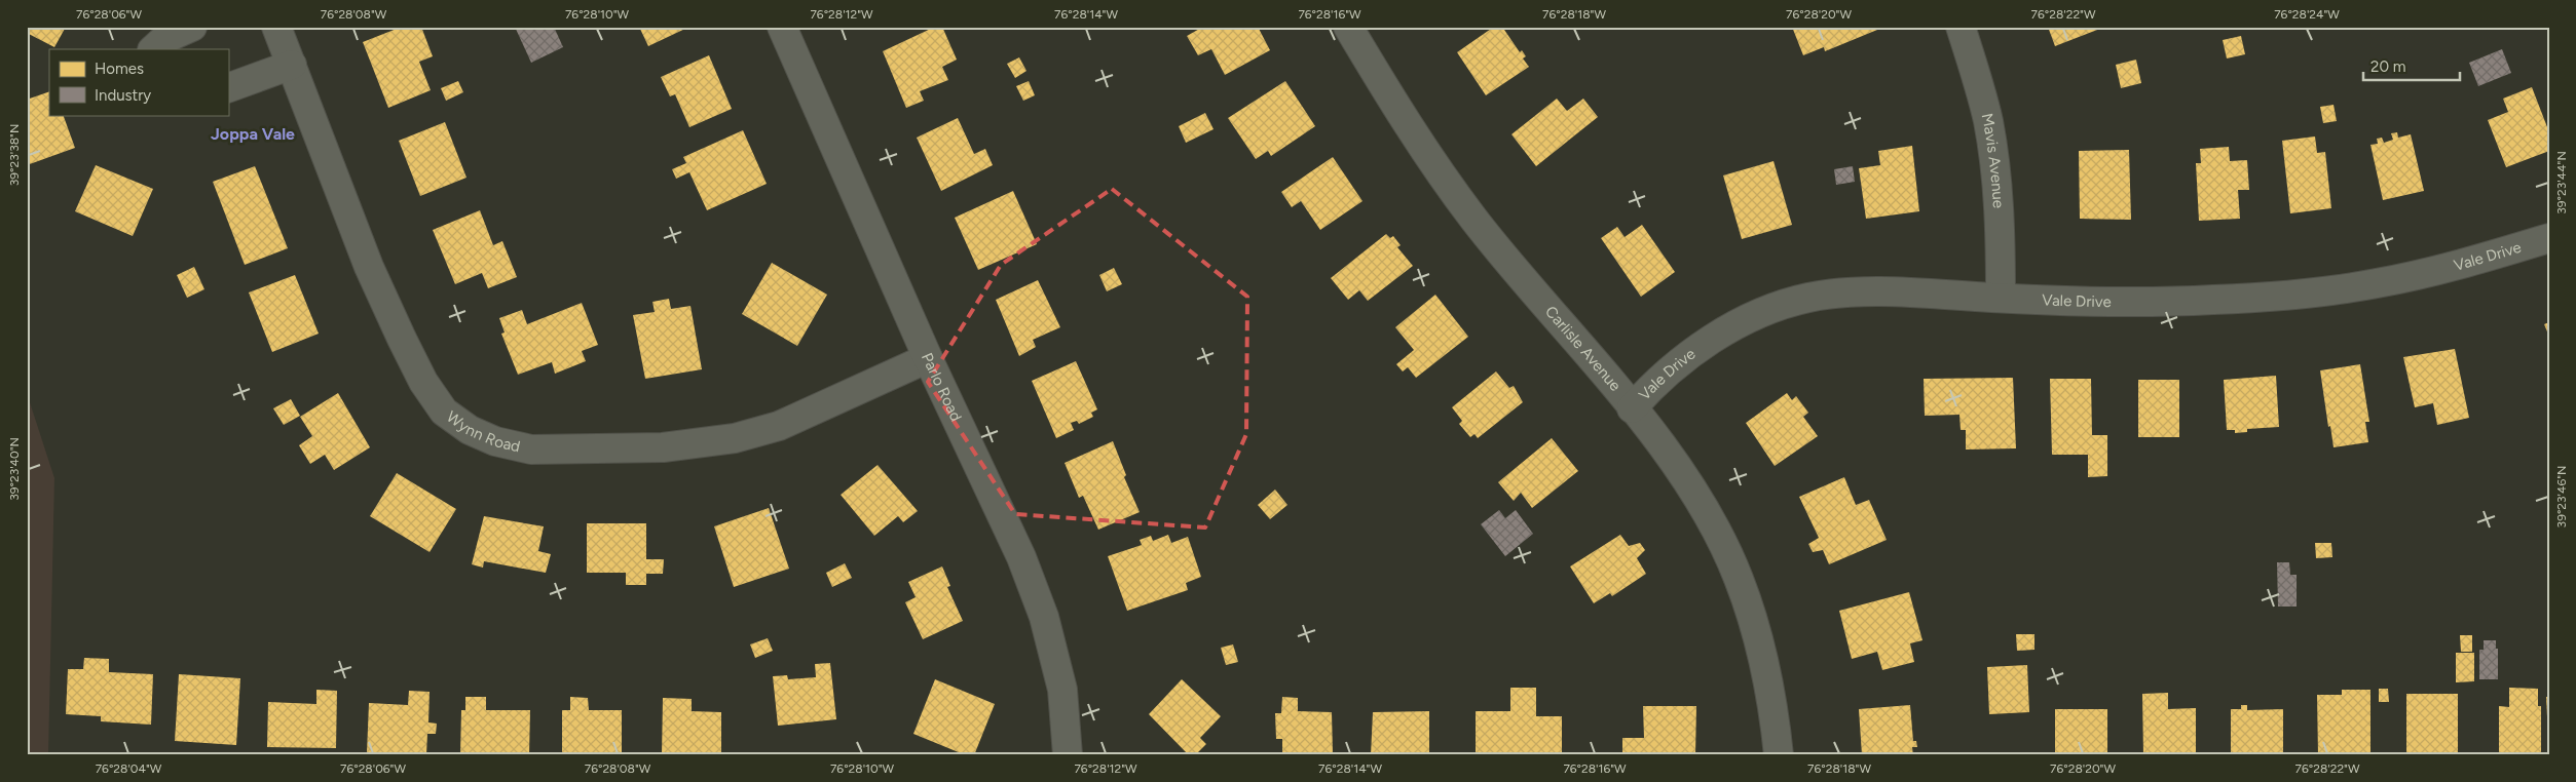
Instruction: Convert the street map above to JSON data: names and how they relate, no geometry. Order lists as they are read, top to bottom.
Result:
{
  "streets": {
    "street": [
      "Mavis Avenue",
      "Vale Drive",
      "Carlisle Avenue",
      "Parlo Road",
      "Wynn Road"
    ]
  },
  "crossings": [
    ["Mavis Avenue", "Vale Drive"],
    ["Vale Drive", "Carlisle Avenue"],
    ["Parlo Road", "Wynn Road"]
  ],
  "districts": ["Joppa Vale"],
  "legend": ["Homes", "Industry"],
  "scale_bar": "20 m",
  "coordinates": [
    "76°28'06\"W",
    "76°28'08\"W",
    "76°28'10\"W",
    "76°28'12\"W",
    "76°28'14\"W",
    "76°28'16\"W",
    "76°28'18\"W",
    "76°28'20\"W",
    "76°28'22\"W",
    "76°28'24\"W",
    "39°23'38\"N",
    "39°23'44\"N",
    "39°23'40\"N",
    "39°23'46\"N",
    "76°28'04\"W"
  ]
}
